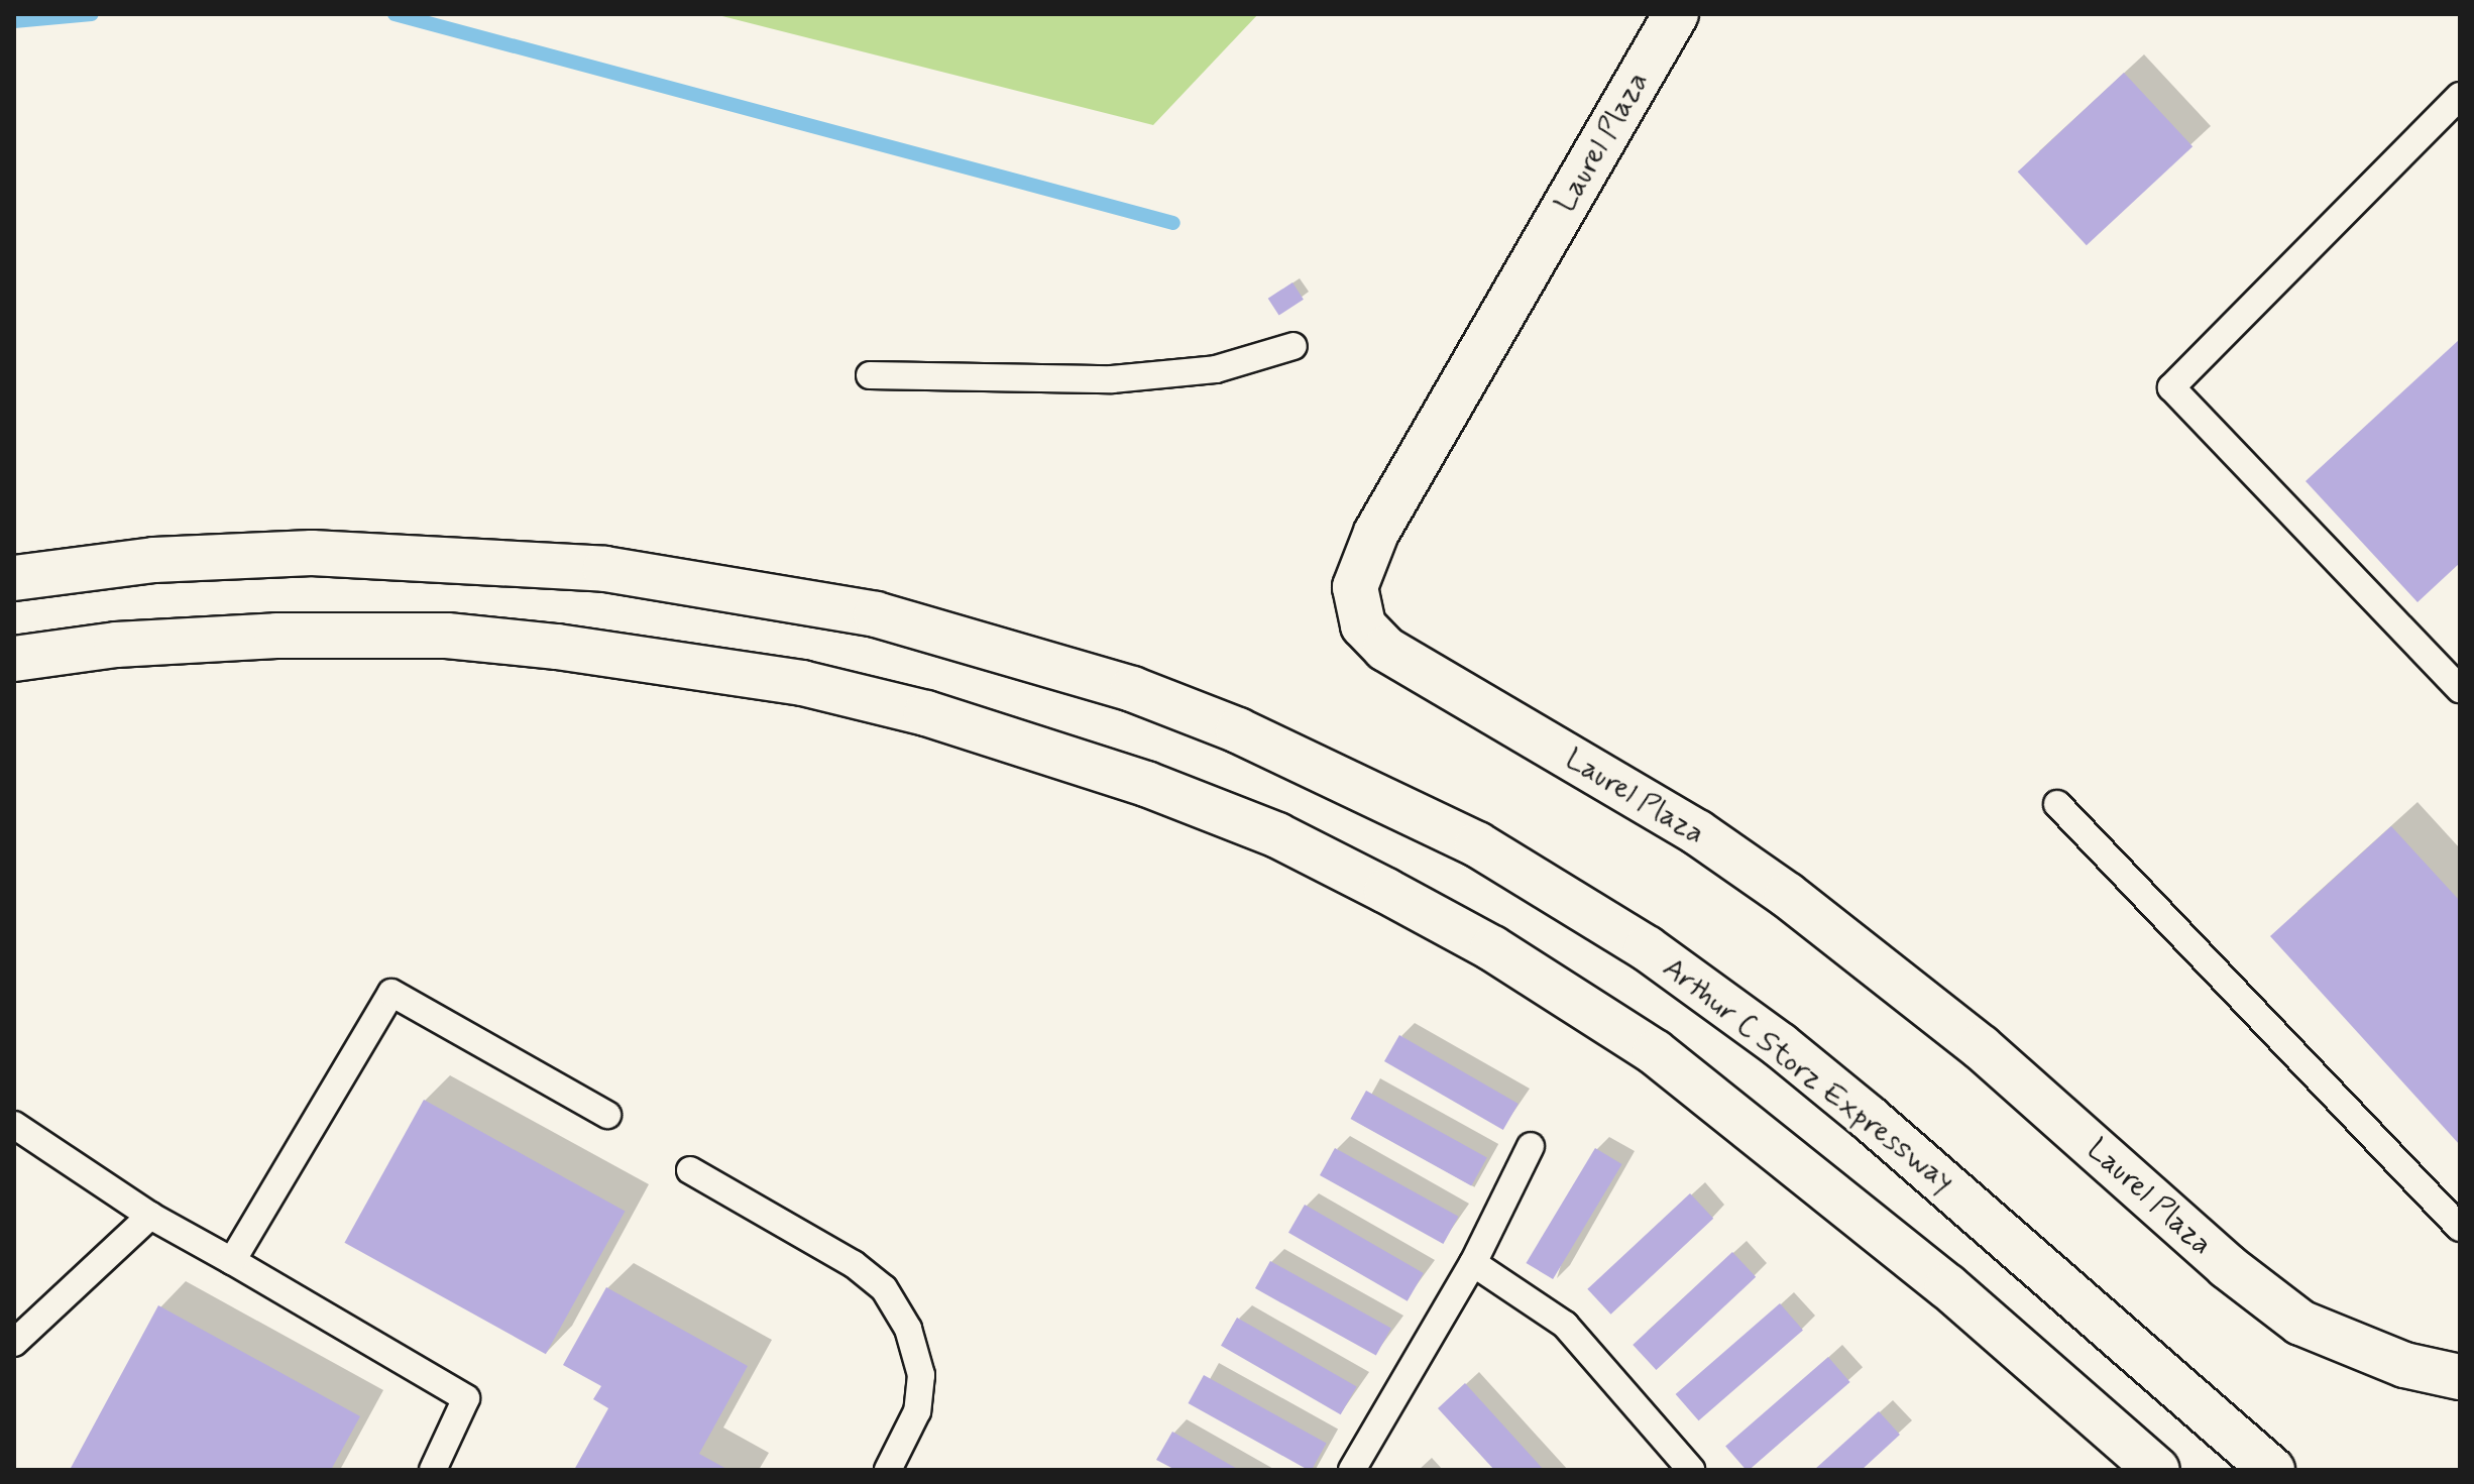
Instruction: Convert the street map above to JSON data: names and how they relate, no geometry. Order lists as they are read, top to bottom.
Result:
{
  "streets": {
    "main road": ["Laurel Plaza", "Arthur C Storz Expressway"]
  }
}
